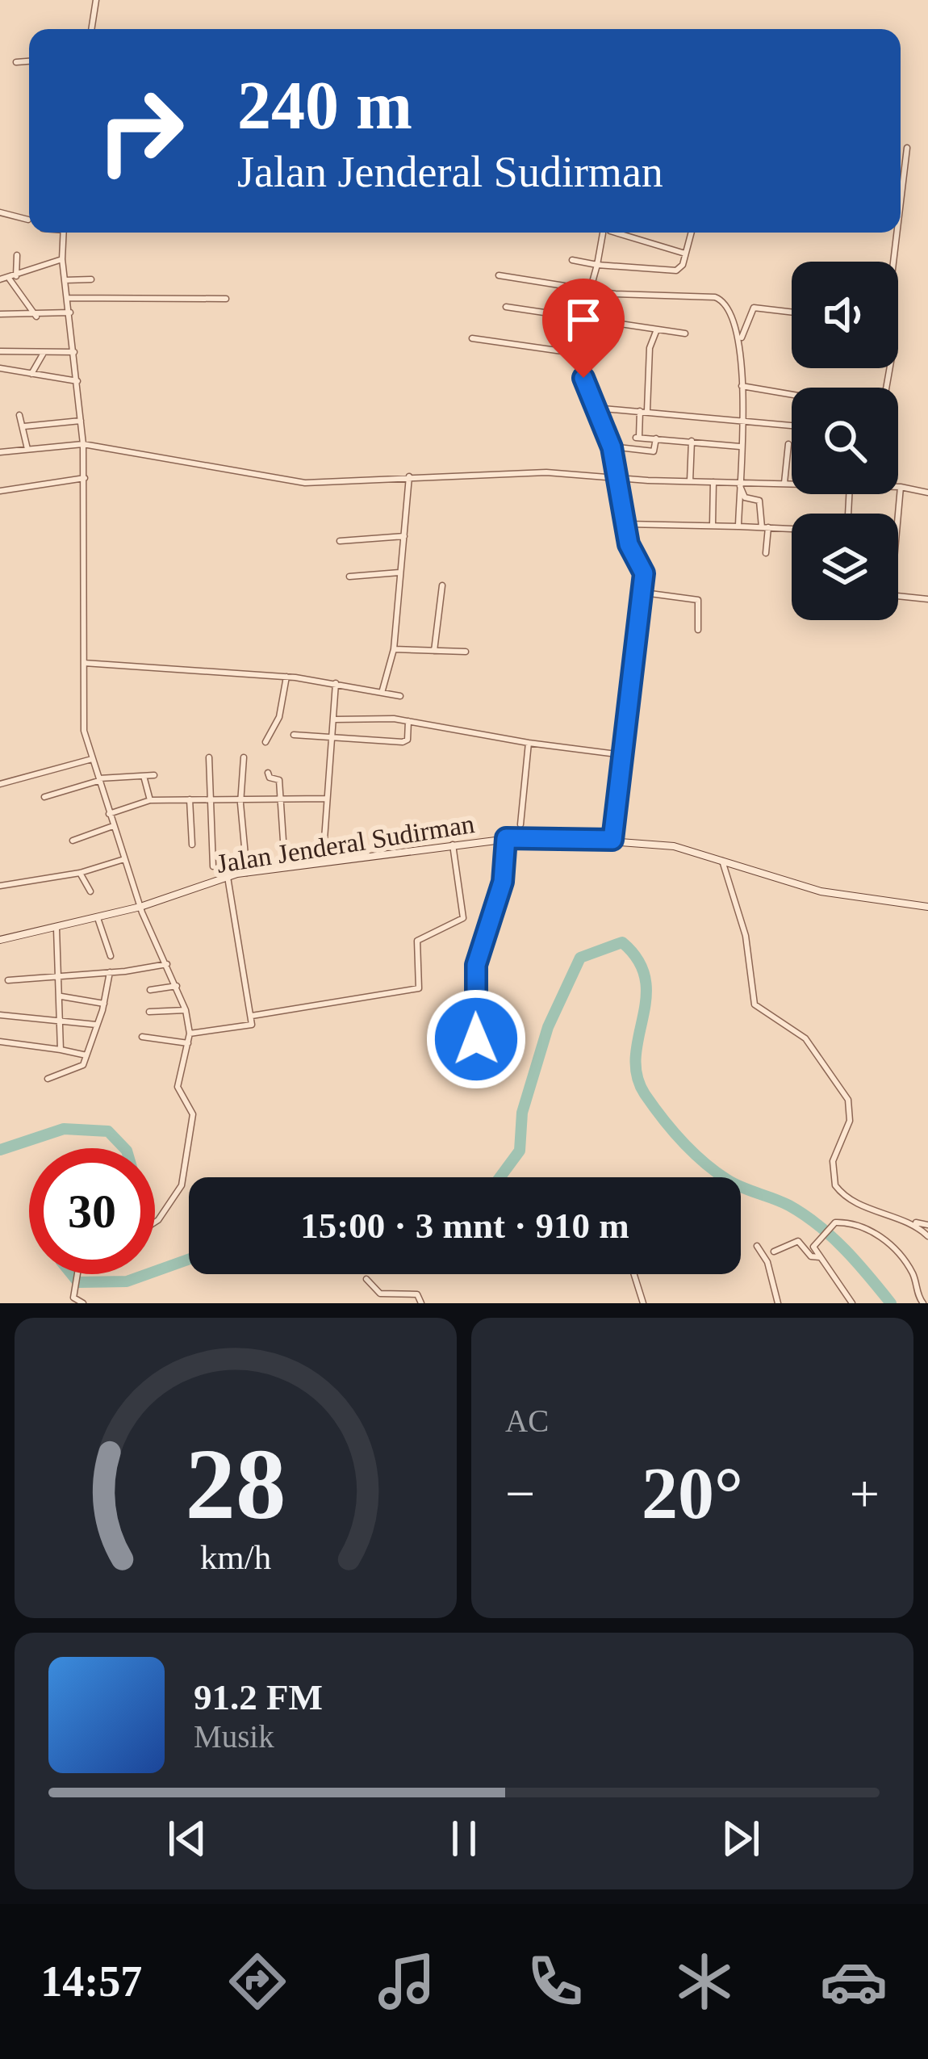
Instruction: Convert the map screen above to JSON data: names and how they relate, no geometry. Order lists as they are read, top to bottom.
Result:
{
  "streets": {
    "main road": ["Jalan Jenderal Sudirman"]
  },
  "page": {
    "turn": ["240 m", "Jalan Jenderal Sudirman"],
    "limit": "30",
    "trip": "15:00 · 3 mnt · 910 m",
    "tile": "AC",
    "heat": ["−", "20°", "+"],
    "song": ["91.2 FM", "Musik"],
    "tabs": "14:57",
    "gauge": ["28", "km/h"]
  }
}
